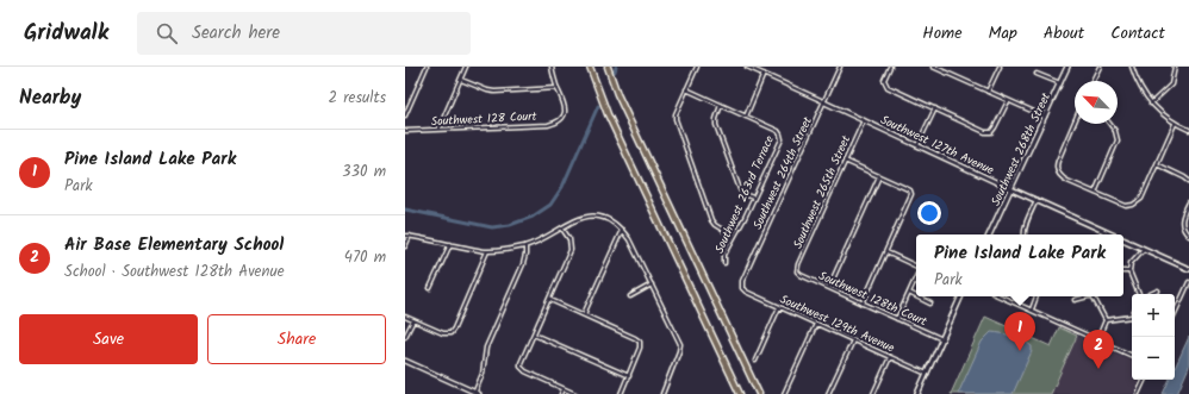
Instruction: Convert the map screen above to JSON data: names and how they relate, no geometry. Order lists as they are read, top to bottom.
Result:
{
  "streets": {
    "main road": ["Southwest 127th Avenue", "Southwest 268th Street"],
    "street": [
      "Southwest 128 Court",
      "Southwest 264th Street",
      "Southwest 265th Street",
      "Southwest 263rd Terrace",
      "Southwest 128th Court",
      "Southwest 129th Avenue"
    ]
  },
  "crossings": [
    ["Southwest 127th Avenue", "Southwest 268th Street"],
    ["Southwest 127th Avenue", "Southwest 264th Street"],
    ["Southwest 127th Avenue", "Southwest 265th Street"],
    ["Southwest 264th Street", "Southwest 129th Avenue"],
    ["Southwest 265th Street", "Southwest 128th Court"]
  ],
  "north": "top left",
  "page": {
    "header": "Gridwalk",
    "search": "Search here",
    "nav": [
      "Home",
      "Map",
      "About",
      "Contact"
    ],
    "heading": ["Nearby", "2 results"],
    "list": [
      {
        "mark": "1",
        "name": "Pine Island Lake Park",
        "note": "Park",
        "value": "330 m"
      },
      {
        "mark": "2",
        "name": "Air Base Elementary School",
        "note": "School · Southwest 128th Avenue",
        "value": "470 m"
      }
    ],
    "popup": ["Pine Island Lake Park", "Park"],
    "map_buttons": ["+", "−"],
    "buttons": ["Save", "Share"],
    "pins": ["1", "2"]
  }
}
